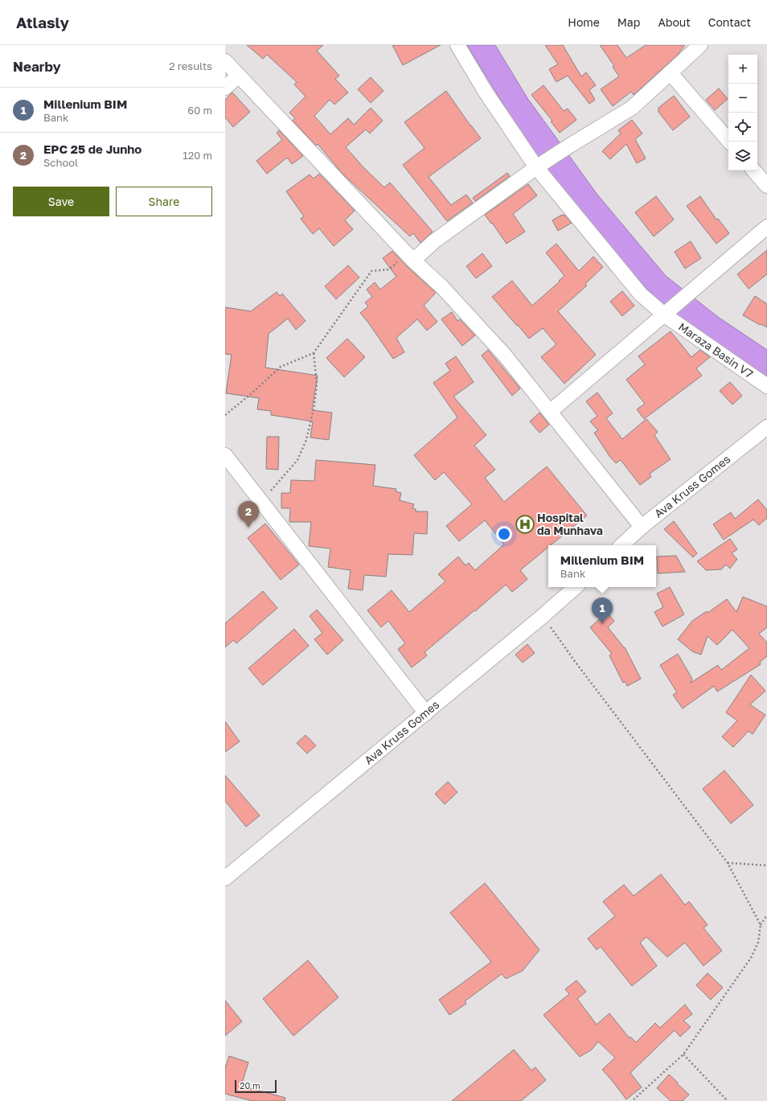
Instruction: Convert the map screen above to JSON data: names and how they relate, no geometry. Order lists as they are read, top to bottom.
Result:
{
  "streets": {
    "street": ["Maraza Basin V7", "Ava Kruss Gomes"]
  },
  "places": {
    "hospital": ["Hospital da Munhava"]
  },
  "scale_bar": "20 m",
  "page": {
    "header": "Atlasly",
    "nav": [
      "Home",
      "Map",
      "About",
      "Contact"
    ],
    "heading": ["Nearby", "2 results"],
    "map_buttons": ["+", "−"],
    "list": [
      {
        "mark": "1",
        "name": "Millenium BIM",
        "note": "Bank",
        "value": "60 m"
      },
      {
        "mark": "2",
        "name": "EPC 25 de Junho",
        "note": "School",
        "value": "120 m"
      }
    ],
    "buttons": ["Save", "Share"],
    "pins": ["2", "1"],
    "popup": ["Millenium BIM", "Bank"],
    "scale": "20 m"
  }
}
